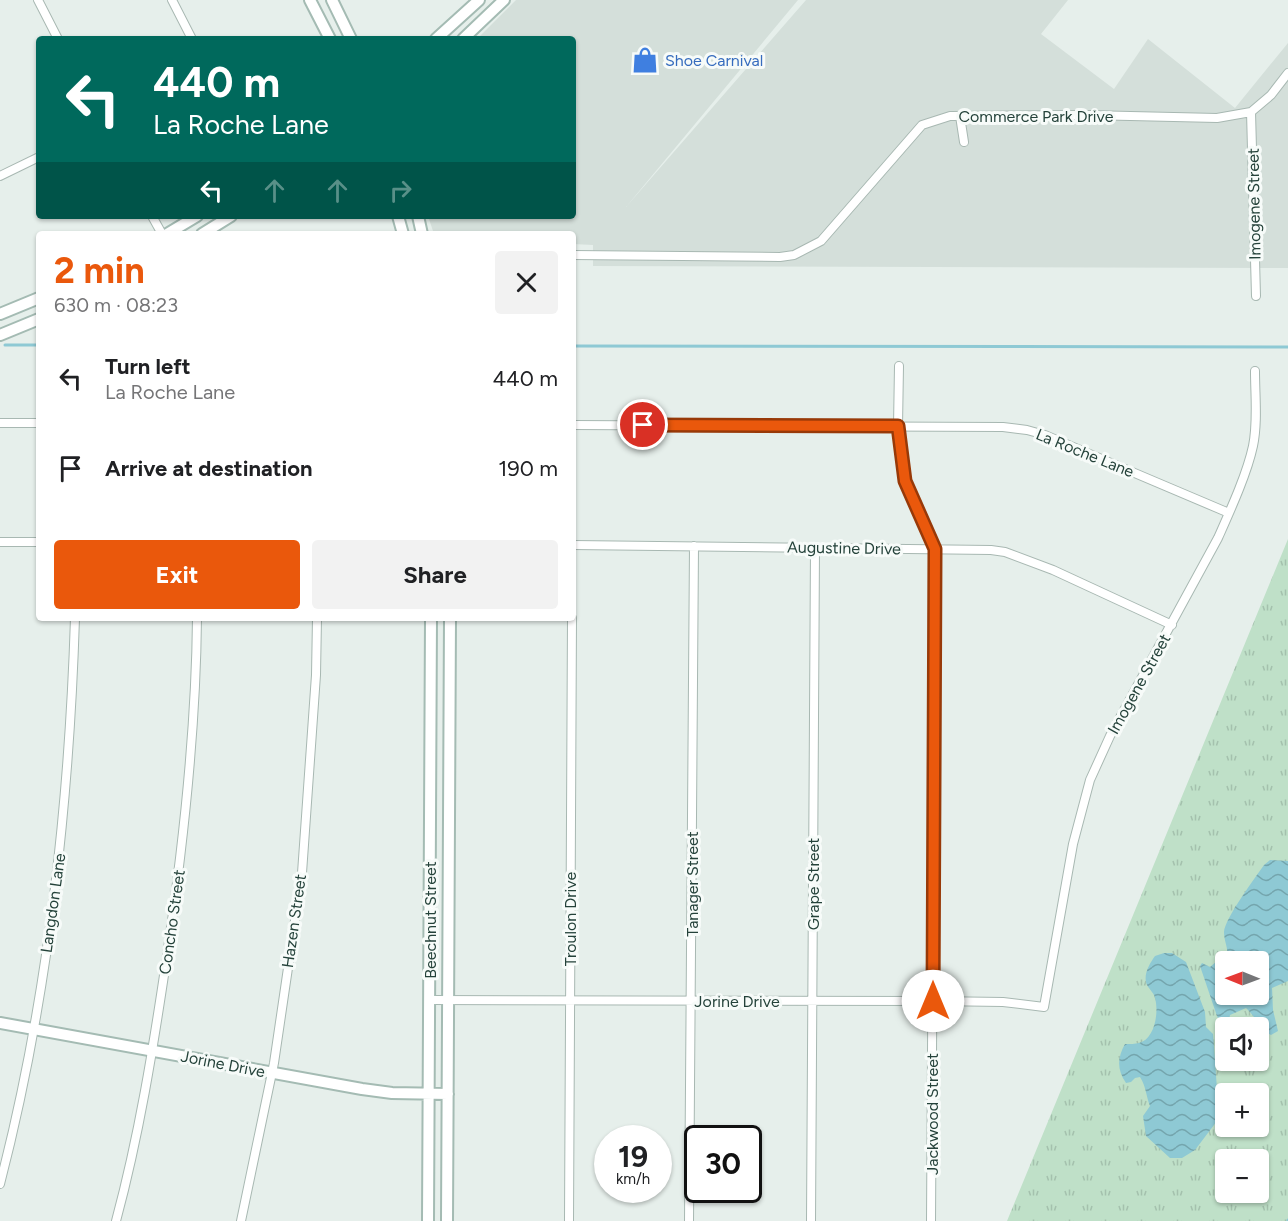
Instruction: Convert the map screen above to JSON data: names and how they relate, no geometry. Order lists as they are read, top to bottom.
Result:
{
  "streets": {
    "main road": ["Beechnut Street", "Jorine Drive"],
    "street": [
      "Commerce Park Drive",
      "Imogene Street",
      "La Roche Lane",
      "Augustine Drive",
      "Tanager Street",
      "Grape Street",
      "Langdon Lane",
      "Troulon Drive",
      "Hazen Street",
      "Concho Street",
      "Jackwood Street"
    ]
  },
  "crossings": [
    ["Commerce Park Drive", "Imogene Street"],
    ["Imogene Street", "La Roche Lane"],
    ["Imogene Street", "Augustine Drive"],
    ["Imogene Street", "Jorine Drive"],
    ["La Roche Lane", "Jackwood Street"],
    ["Augustine Drive", "Tanager Street"],
    ["Augustine Drive", "Grape Street"],
    ["Augustine Drive", "Jackwood Street"],
    ["Tanager Street", "Jorine Drive"],
    ["Grape Street", "Jorine Drive"],
    ["Langdon Lane", "Jorine Drive"],
    ["Troulon Drive", "Jorine Drive"],
    ["Beechnut Street", "Jorine Drive"],
    ["Hazen Street", "Jorine Drive"],
    ["Concho Street", "Jorine Drive"],
    ["Jorine Drive", "Jackwood Street"]
  ],
  "places": {
    "shop": ["Shoe Carnival"]
  },
  "north": "left",
  "page": {
    "turn": ["440 m", "La Roche Lane"],
    "heading": ["2 min", "630 m · 08:23"],
    "list": [
      {
        "name": "Turn left",
        "note": "La Roche Lane",
        "value": "440 m"
      },
      {
        "name": "Arrive at destination",
        "value": "190 m"
      }
    ],
    "buttons": ["Exit", "Share"],
    "map_buttons": ["+", "−"],
    "speed": "19 km/h",
    "limit": "30"
  }
}
